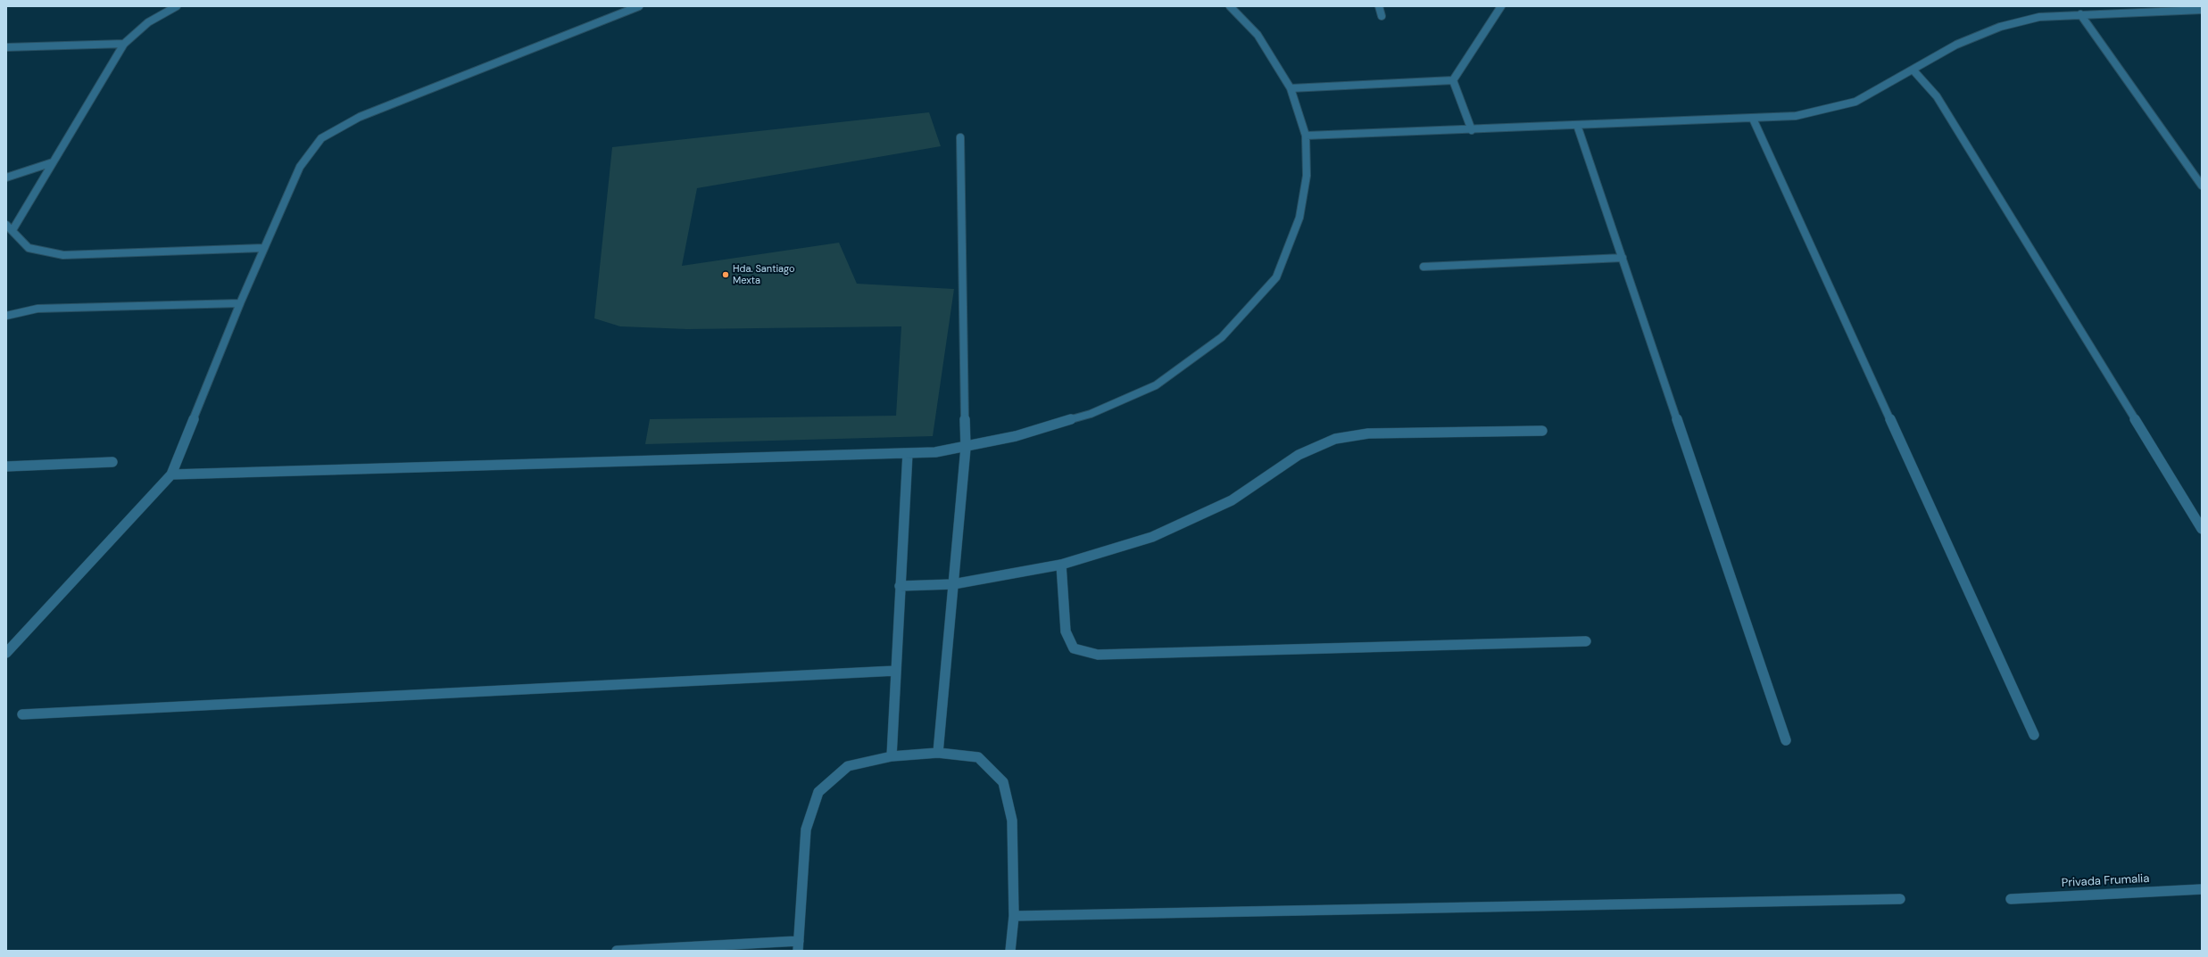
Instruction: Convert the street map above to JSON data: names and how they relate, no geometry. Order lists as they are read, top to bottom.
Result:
{
  "streets": {
    "street": ["Privada Frumalia"]
  },
  "places": ["Hda. Santiago Mexta"]
}
